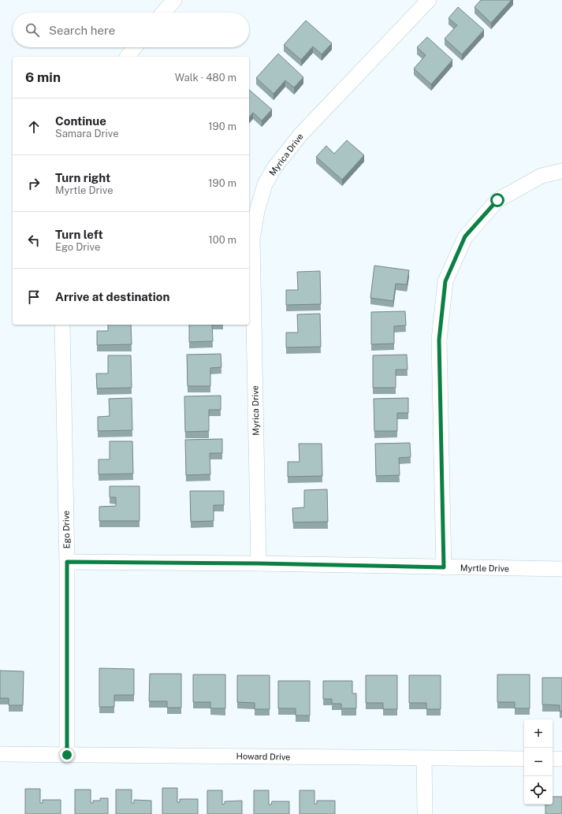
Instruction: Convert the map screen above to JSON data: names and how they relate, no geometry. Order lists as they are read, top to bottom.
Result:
{
  "streets": {
    "street": [
      "Myrica Drive",
      "Ego Drive",
      "Myrtle Drive",
      "Howard Drive"
    ]
  },
  "crossings": [
    ["Myrica Drive", "Myrtle Drive"],
    ["Ego Drive", "Myrtle Drive"],
    ["Ego Drive", "Howard Drive"]
  ],
  "page": {
    "search": "Search here",
    "heading": ["6 min", "Walk · 480 m"],
    "list": [
      ["Continue", "Samara Drive", "190 m"],
      ["Turn right", "Myrtle Drive", "190 m"],
      ["Turn left", "Ego Drive", "100 m"],
      "Arrive at destination"
    ],
    "map_buttons": ["+", "−"]
  }
}
